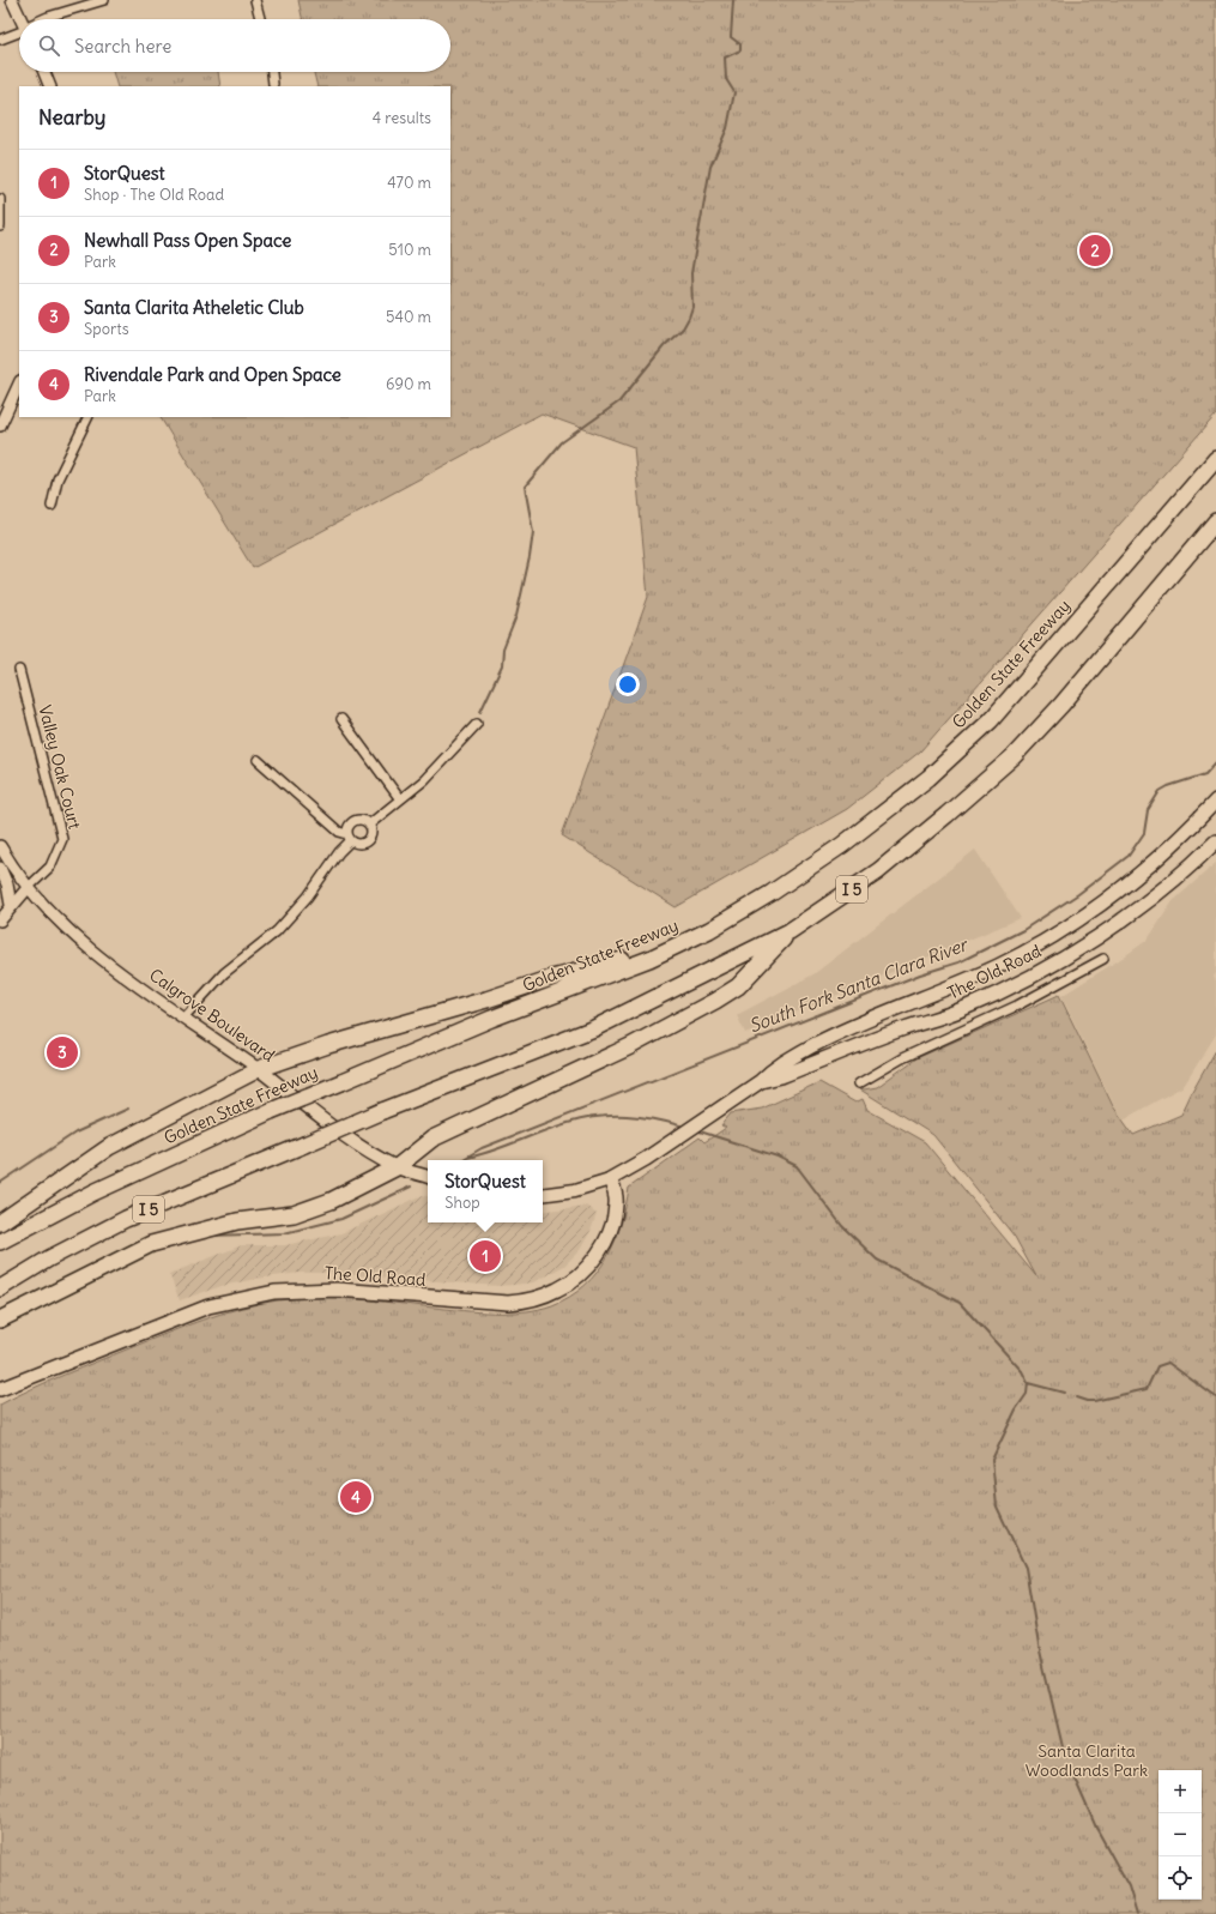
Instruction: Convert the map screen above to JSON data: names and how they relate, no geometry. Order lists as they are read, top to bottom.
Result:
{
  "streets": {
    "highway": ["Golden State Freeway", "I 5"],
    "main road": ["The Old Road", "Calgrove Boulevard"],
    "street": ["Valley Oak Court"]
  },
  "crossings": [
    ["Valley Oak Court", "Calgrove Boulevard"]
  ],
  "water": ["South Fork Santa Clara River"],
  "parks": ["Santa Clarita Woodlands Park"],
  "page": {
    "search": "Search here",
    "heading": ["Nearby", "4 results"],
    "list": [
      {
        "mark": "1",
        "name": "StorQuest",
        "note": "Shop · The Old Road",
        "value": "470 m"
      },
      {
        "mark": "2",
        "name": "Newhall Pass Open Space",
        "note": "Park",
        "value": "510 m"
      },
      {
        "mark": "3",
        "name": "Santa Clarita Atheletic Club",
        "note": "Sports",
        "value": "540 m"
      },
      {
        "mark": "4",
        "name": "Rivendale Park and Open Space",
        "note": "Park",
        "value": "690 m"
      }
    ],
    "pins": [
      "2",
      "3",
      "1",
      "4"
    ],
    "popup": ["StorQuest", "Shop"],
    "map_buttons": ["+", "−"]
  }
}
